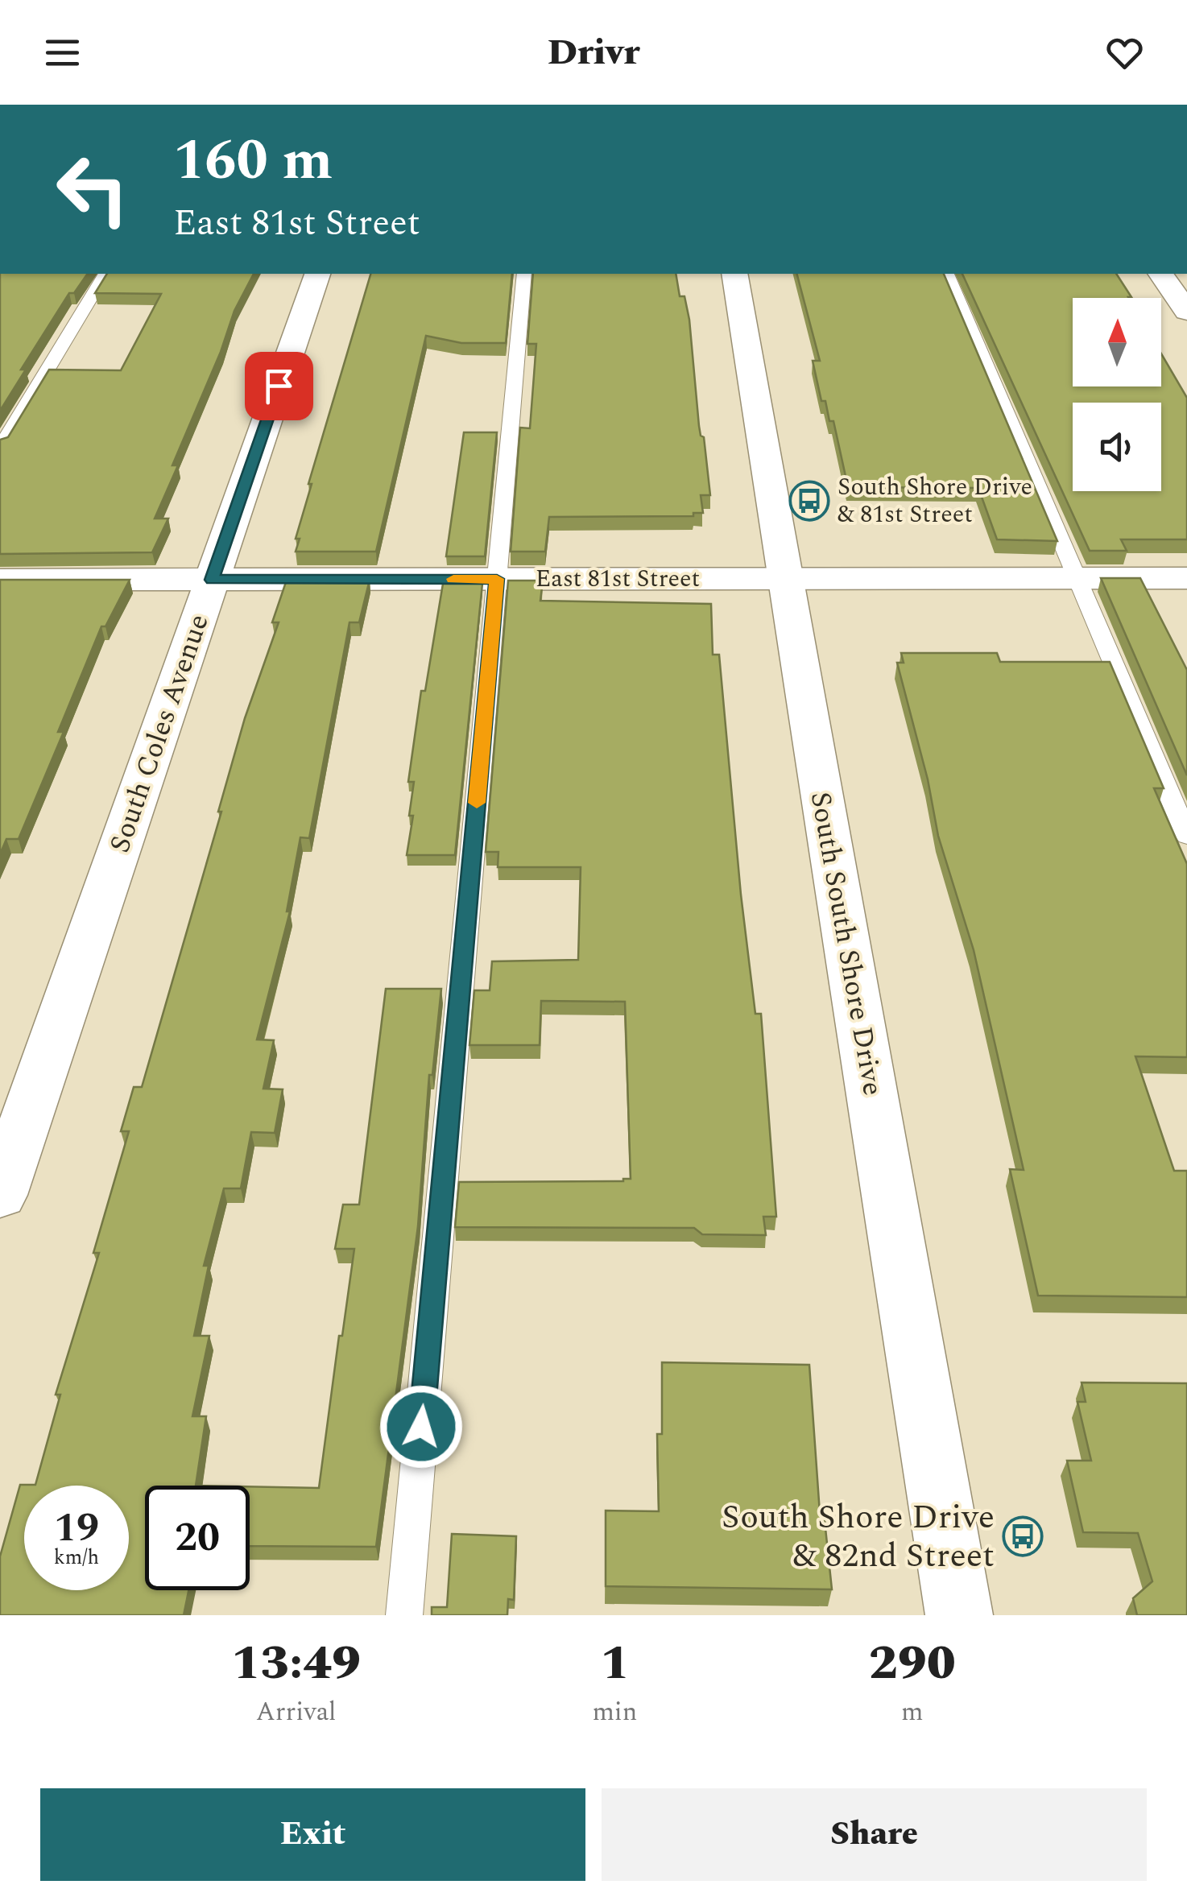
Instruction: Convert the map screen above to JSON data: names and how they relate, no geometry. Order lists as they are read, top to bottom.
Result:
{
  "streets": {
    "street": ["East 81st Street", "South Coles Avenue", "South South Shore Drive"]
  },
  "crossings": [
    ["East 81st Street", "South Coles Avenue"],
    ["East 81st Street", "South South Shore Drive"]
  ],
  "places": {
    "bus stop": ["South Shore Drive & 81st Street", "South Shore Drive & 82nd Street"]
  },
  "north": "top",
  "page": {
    "header": "Drivr",
    "turn": ["160 m", "East 81st Street"],
    "speed": "19 km/h",
    "limit": "20",
    "eta": [
      "13:49",
      "Arrival",
      "1",
      "min",
      "290",
      "m"
    ],
    "buttons": ["Exit", "Share"]
  }
}
